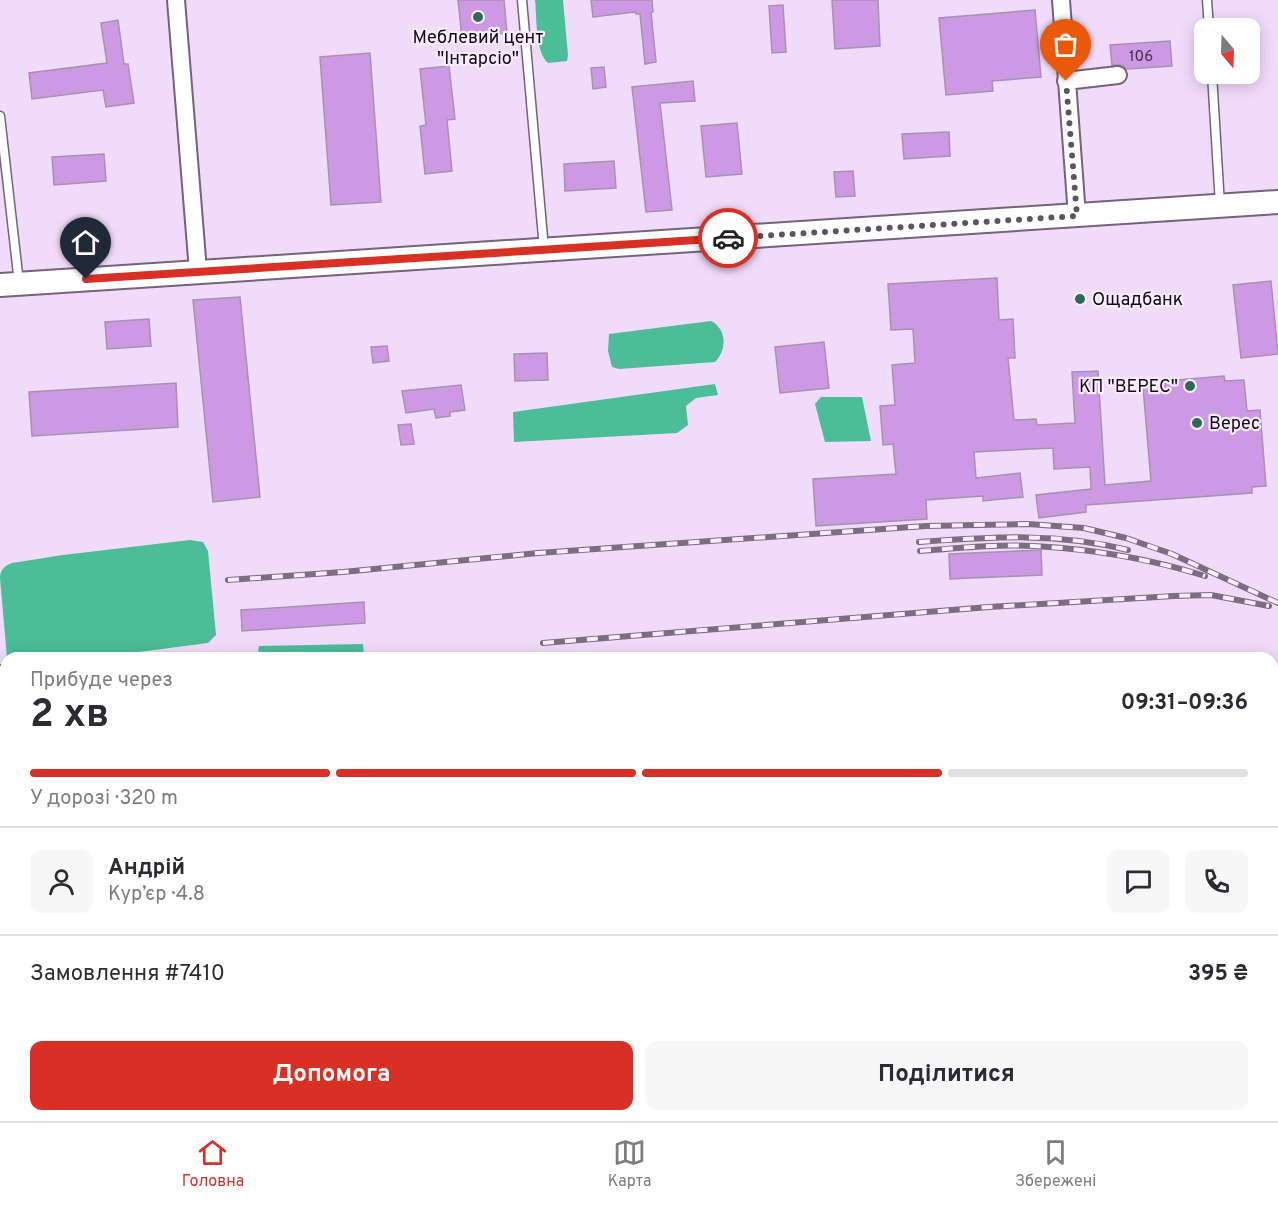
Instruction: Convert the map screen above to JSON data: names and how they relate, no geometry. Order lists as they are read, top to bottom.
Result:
{
  "places": [
    "Меблевий цент \"Інтарсіо\"",
    "Ощадбанк",
    "КП \"ВЕРЕС\"",
    "Верес"
  ],
  "house_numbers": ["106"],
  "north": "bottom",
  "page": {
    "heading": ["2 хв", "Прибуде через", "09:31–09:36"],
    "panel": [
      "Андрій",
      "Кур’єр · 4.8",
      "Замовлення #7410",
      "395 ₴"
    ],
    "bar": "У дорозі · 320 m",
    "buttons": ["Допомога", "Поділитися"],
    "tabs": ["Головна", "Карта", "Збережені"]
  }
}
